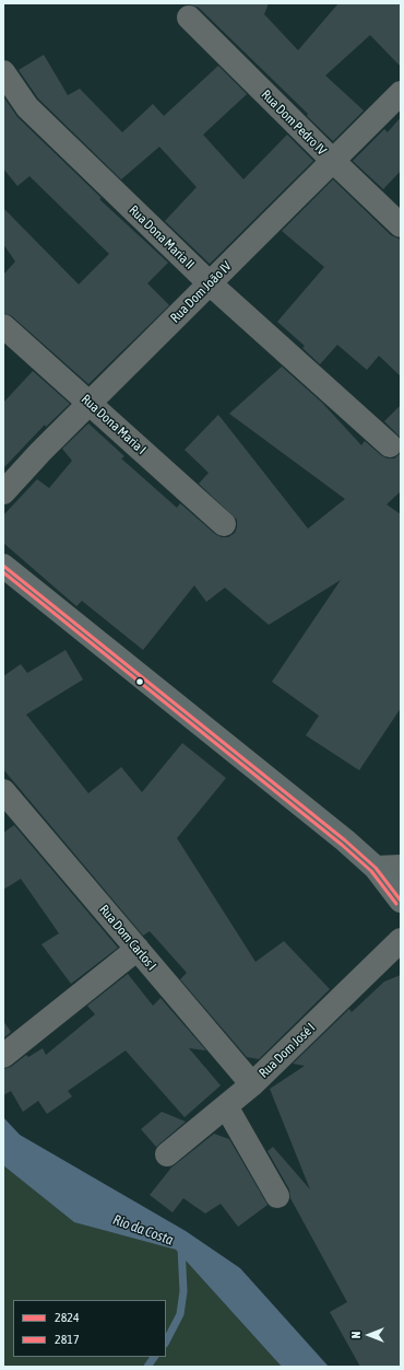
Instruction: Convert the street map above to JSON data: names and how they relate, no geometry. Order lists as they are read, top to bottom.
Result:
{
  "streets": {
    "street": [
      "Rua Dom Pedro IV",
      "Rua Dona Maria II",
      "Rua Dom João IV",
      "Rua Dona Maria I",
      "Rua Dom Carlos I",
      "Rua Dom José I"
    ]
  },
  "crossings": [
    ["Rua Dom Pedro IV", "Rua Dom João IV"],
    ["Rua Dona Maria II", "Rua Dom João IV"],
    ["Rua Dom João IV", "Rua Dona Maria I"],
    ["Rua Dom Carlos I", "Rua Dom José I"]
  ],
  "water": ["Rio da Costa"],
  "lines": ["transit line 2824", "transit line 2817"],
  "legend": ["2824", "2817"],
  "north": "left"
}
